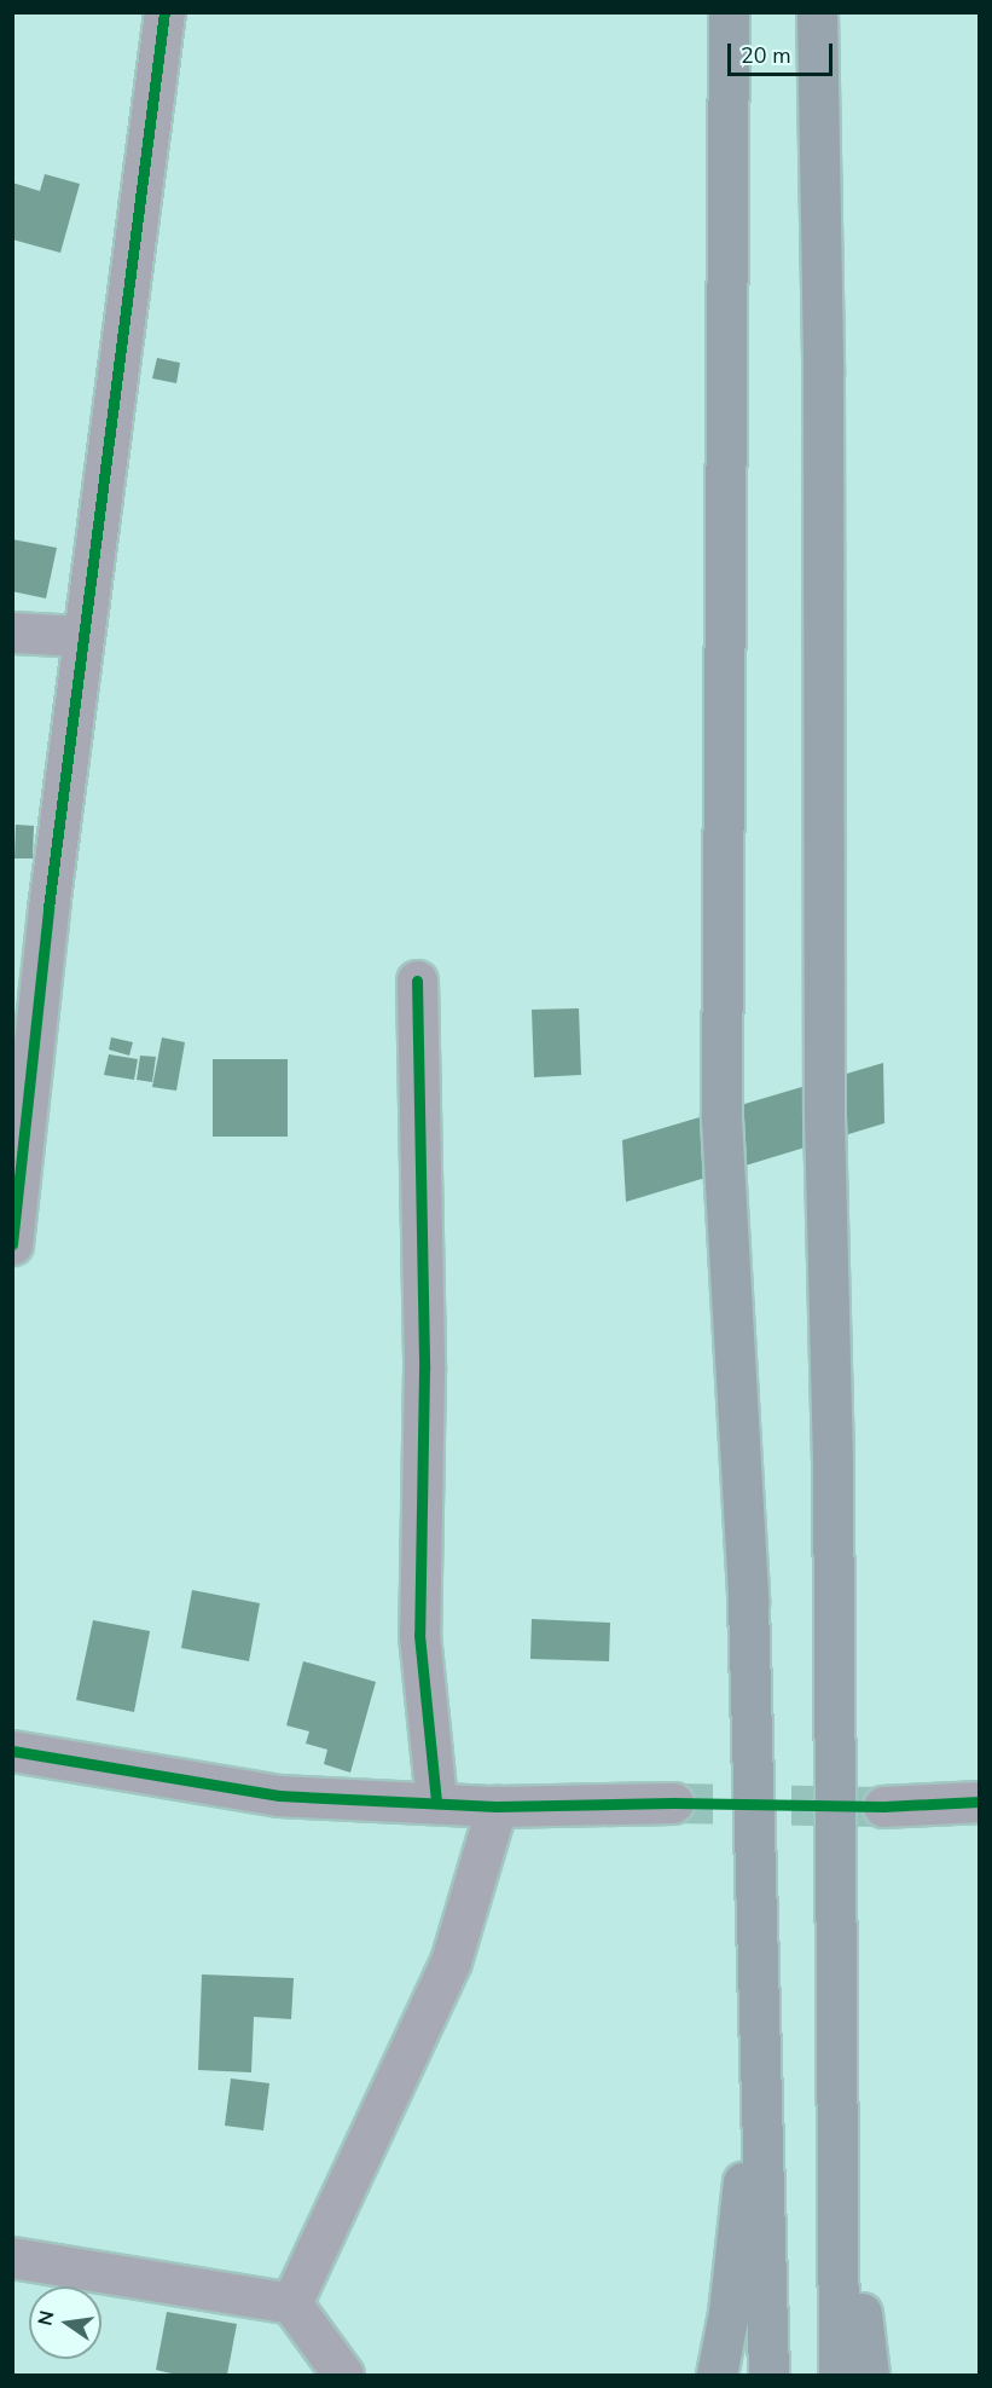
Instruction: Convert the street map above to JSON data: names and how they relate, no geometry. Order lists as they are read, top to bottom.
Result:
{
  "scale_bar": "20 m",
  "north": "left"
}
